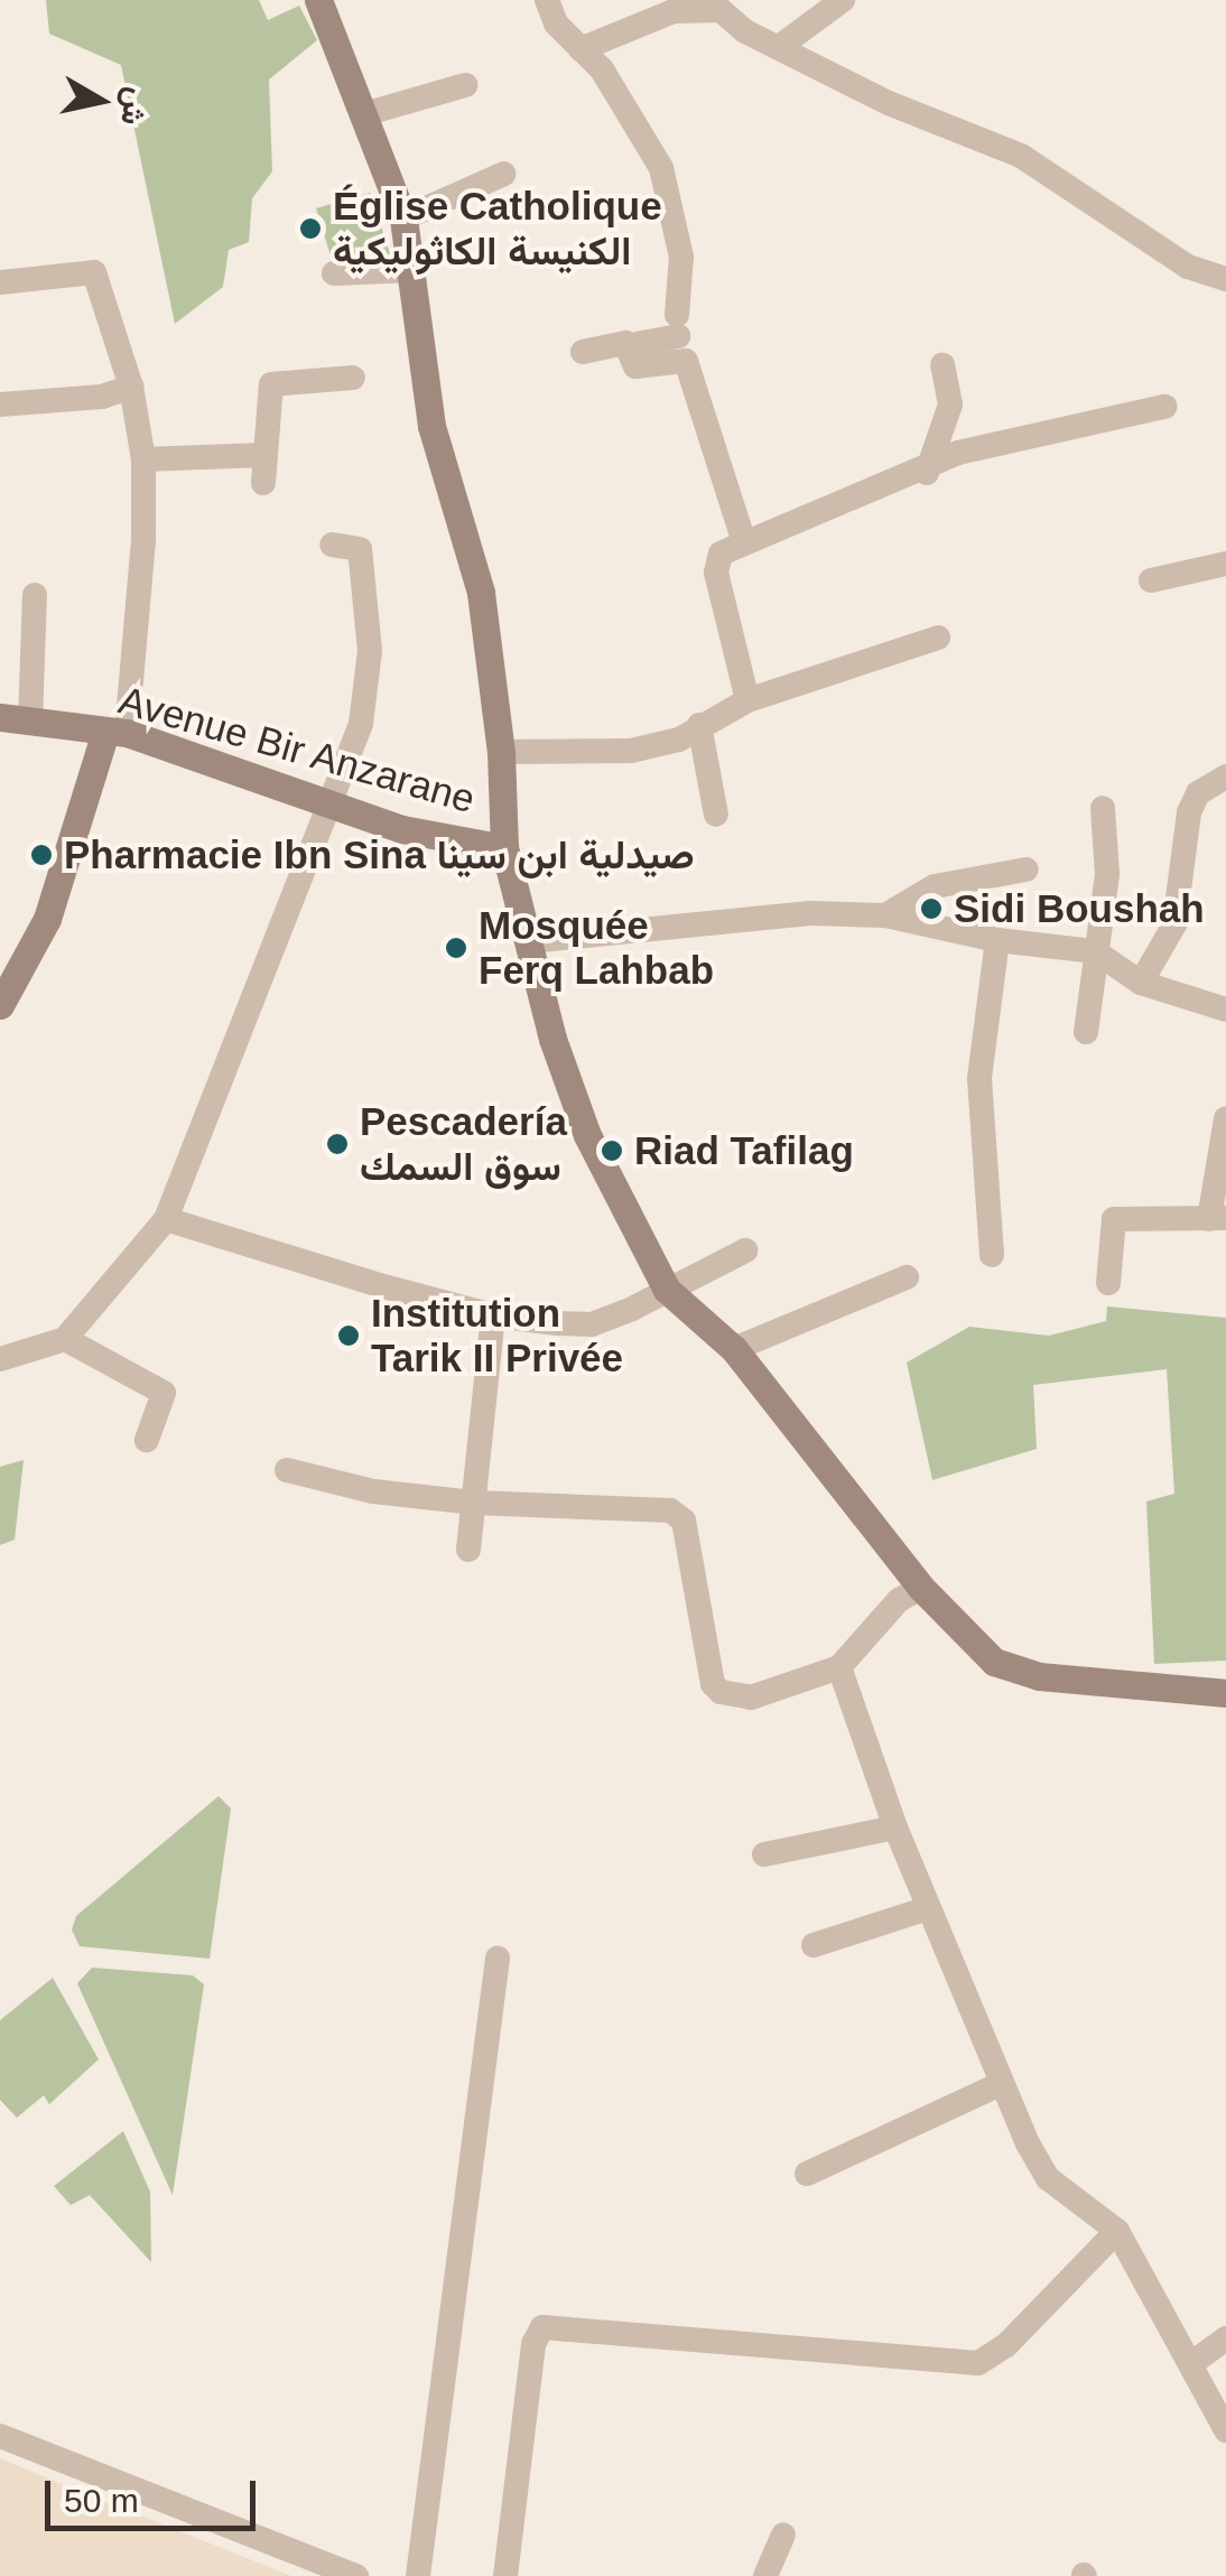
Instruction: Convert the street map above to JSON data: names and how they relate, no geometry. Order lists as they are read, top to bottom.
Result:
{
  "streets": {
    "street": ["Avenue Bir Anzarane"]
  },
  "places": [
    "Église Catholique الكنيسة الكاثوليكية",
    "Pharmacie Ibn Sina صيدلية ابن سينا",
    "Sidi Boushah",
    "Mosquée Ferq Lahbab",
    "Pescadería سوق السمك",
    "Riad Tafilag",
    "Institution Tarik II Privée"
  ],
  "scale_bar": "50 m",
  "north": "right"
}
